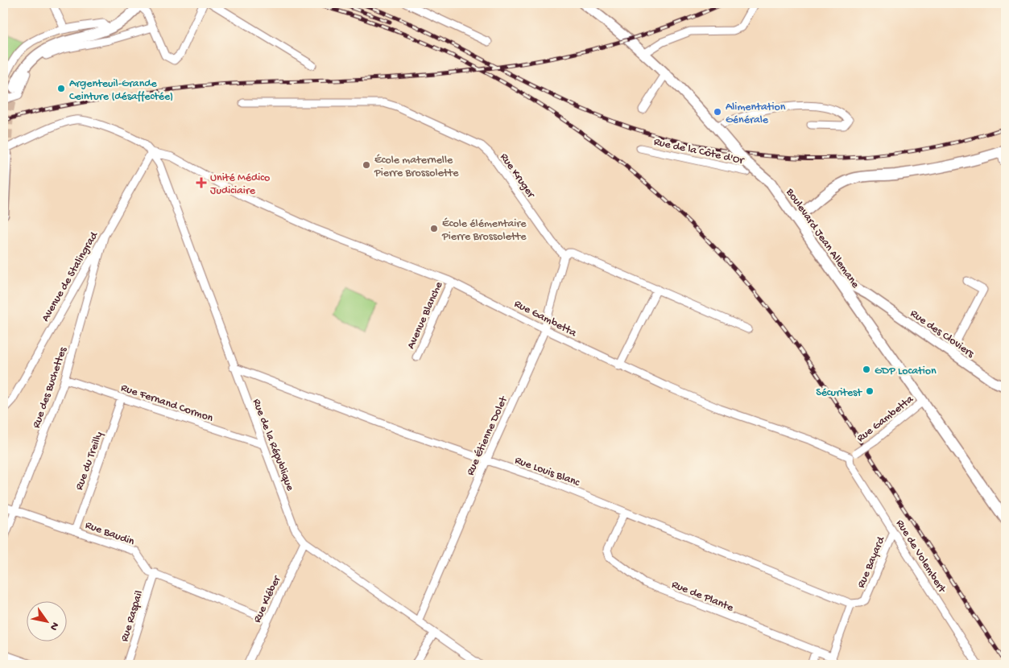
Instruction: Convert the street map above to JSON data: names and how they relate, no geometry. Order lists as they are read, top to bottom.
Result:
{
  "streets": {
    "main road": ["Boulevard Jean Allemane"],
    "street": [
      "Rue de la Côte d'Or",
      "Rue Kruger",
      "Avenue de Stalingrad",
      "Avenue Blanche",
      "Rue Gambetta",
      "Rue des Cloviers",
      "Rue des Buchettes",
      "Rue Fernand Cormon",
      "Rue Étienne Dolet",
      "Rue de la République",
      "Rue du Treilly",
      "Rue Louis Blanc",
      "Rue Baudin",
      "Rue de Volembert",
      "Rue Bayard",
      "Rue de Plante",
      "Rue Kléber",
      "Rue Raspail"
    ]
  },
  "crossings": [
    ["Rue de la Côte d'Or", "Boulevard Jean Allemane"],
    ["Rue Kruger", "Rue Étienne Dolet"],
    ["Boulevard Jean Allemane", "Rue Gambetta"],
    ["Boulevard Jean Allemane", "Rue des Cloviers"],
    ["Avenue de Stalingrad", "Rue Gambetta"],
    ["Avenue de Stalingrad", "Rue des Buchettes"],
    ["Avenue de Stalingrad", "Rue de la République"],
    ["Avenue Blanche", "Rue Gambetta"],
    ["Rue Gambetta", "Rue Étienne Dolet"],
    ["Rue Gambetta", "Rue de la République"],
    ["Rue Gambetta", "Rue de Volembert"],
    ["Rue des Buchettes", "Rue Fernand Cormon"],
    ["Rue des Buchettes", "Rue Baudin"],
    ["Rue Fernand Cormon", "Rue de la République"],
    ["Rue Fernand Cormon", "Rue du Treilly"],
    ["Rue Étienne Dolet", "Rue de la République"],
    ["Rue Étienne Dolet", "Rue Louis Blanc"],
    ["Rue de la République", "Rue Louis Blanc"],
    ["Rue de la République", "Rue Kléber"],
    ["Rue du Treilly", "Rue Baudin"],
    ["Rue Louis Blanc", "Rue Bayard"],
    ["Rue Louis Blanc", "Rue de Plante"],
    ["Rue Baudin", "Rue Kléber"],
    ["Rue Baudin", "Rue Raspail"],
    ["Rue de Volembert", "Rue Bayard"]
  ],
  "places": {
    "other": [
      "Argenteuil-Grande Ceinture (désaffectée)",
      "Alimentation Générale",
      "École maternelle Pierre Brossolette",
      "École élémentaire Pierre Brossolette",
      "GDP Location",
      "Sécuritest"
    ],
    "health": ["Unité Médico Judiciaire"]
  },
  "north": "bottom right"
}
